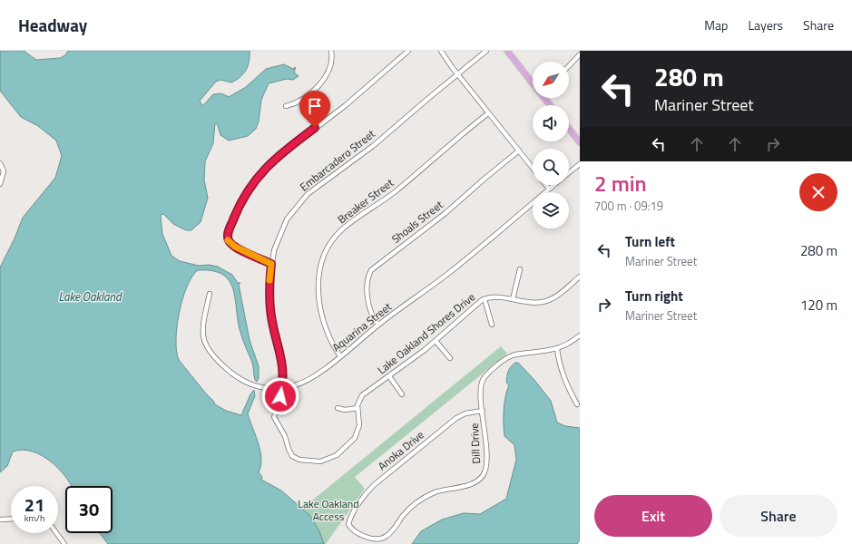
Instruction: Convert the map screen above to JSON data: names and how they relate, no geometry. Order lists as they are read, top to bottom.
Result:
{
  "streets": {
    "street": [
      "Embarcadero Street",
      "Breaker Street",
      "Shoals Street",
      "Aquarina Street",
      "Lake Oakland Shores Drive",
      "Dill Drive",
      "Anoka Drive"
    ]
  },
  "crossings": [
    ["Embarcadero Street", "Aquarina Street"],
    ["Breaker Street", "Aquarina Street"],
    ["Shoals Street", "Aquarina Street"],
    ["Dill Drive", "Anoka Drive"]
  ],
  "water": ["Lake Oakland"],
  "parks": ["Lake Oakland Access"],
  "north": "bottom left",
  "page": {
    "header": "Headway",
    "nav": ["Map", "Layers", "Share"],
    "turn": ["280 m", "Mariner Street"],
    "heading": ["2 min", "700 m · 09:19"],
    "list": [
      {
        "name": "Turn left",
        "note": "Mariner Street",
        "value": "280 m"
      },
      {
        "name": "Turn right",
        "note": "Mariner Street",
        "value": "120 m"
      }
    ],
    "speed": "21 km/h",
    "limit": "30",
    "buttons": ["Exit", "Share"]
  }
}
